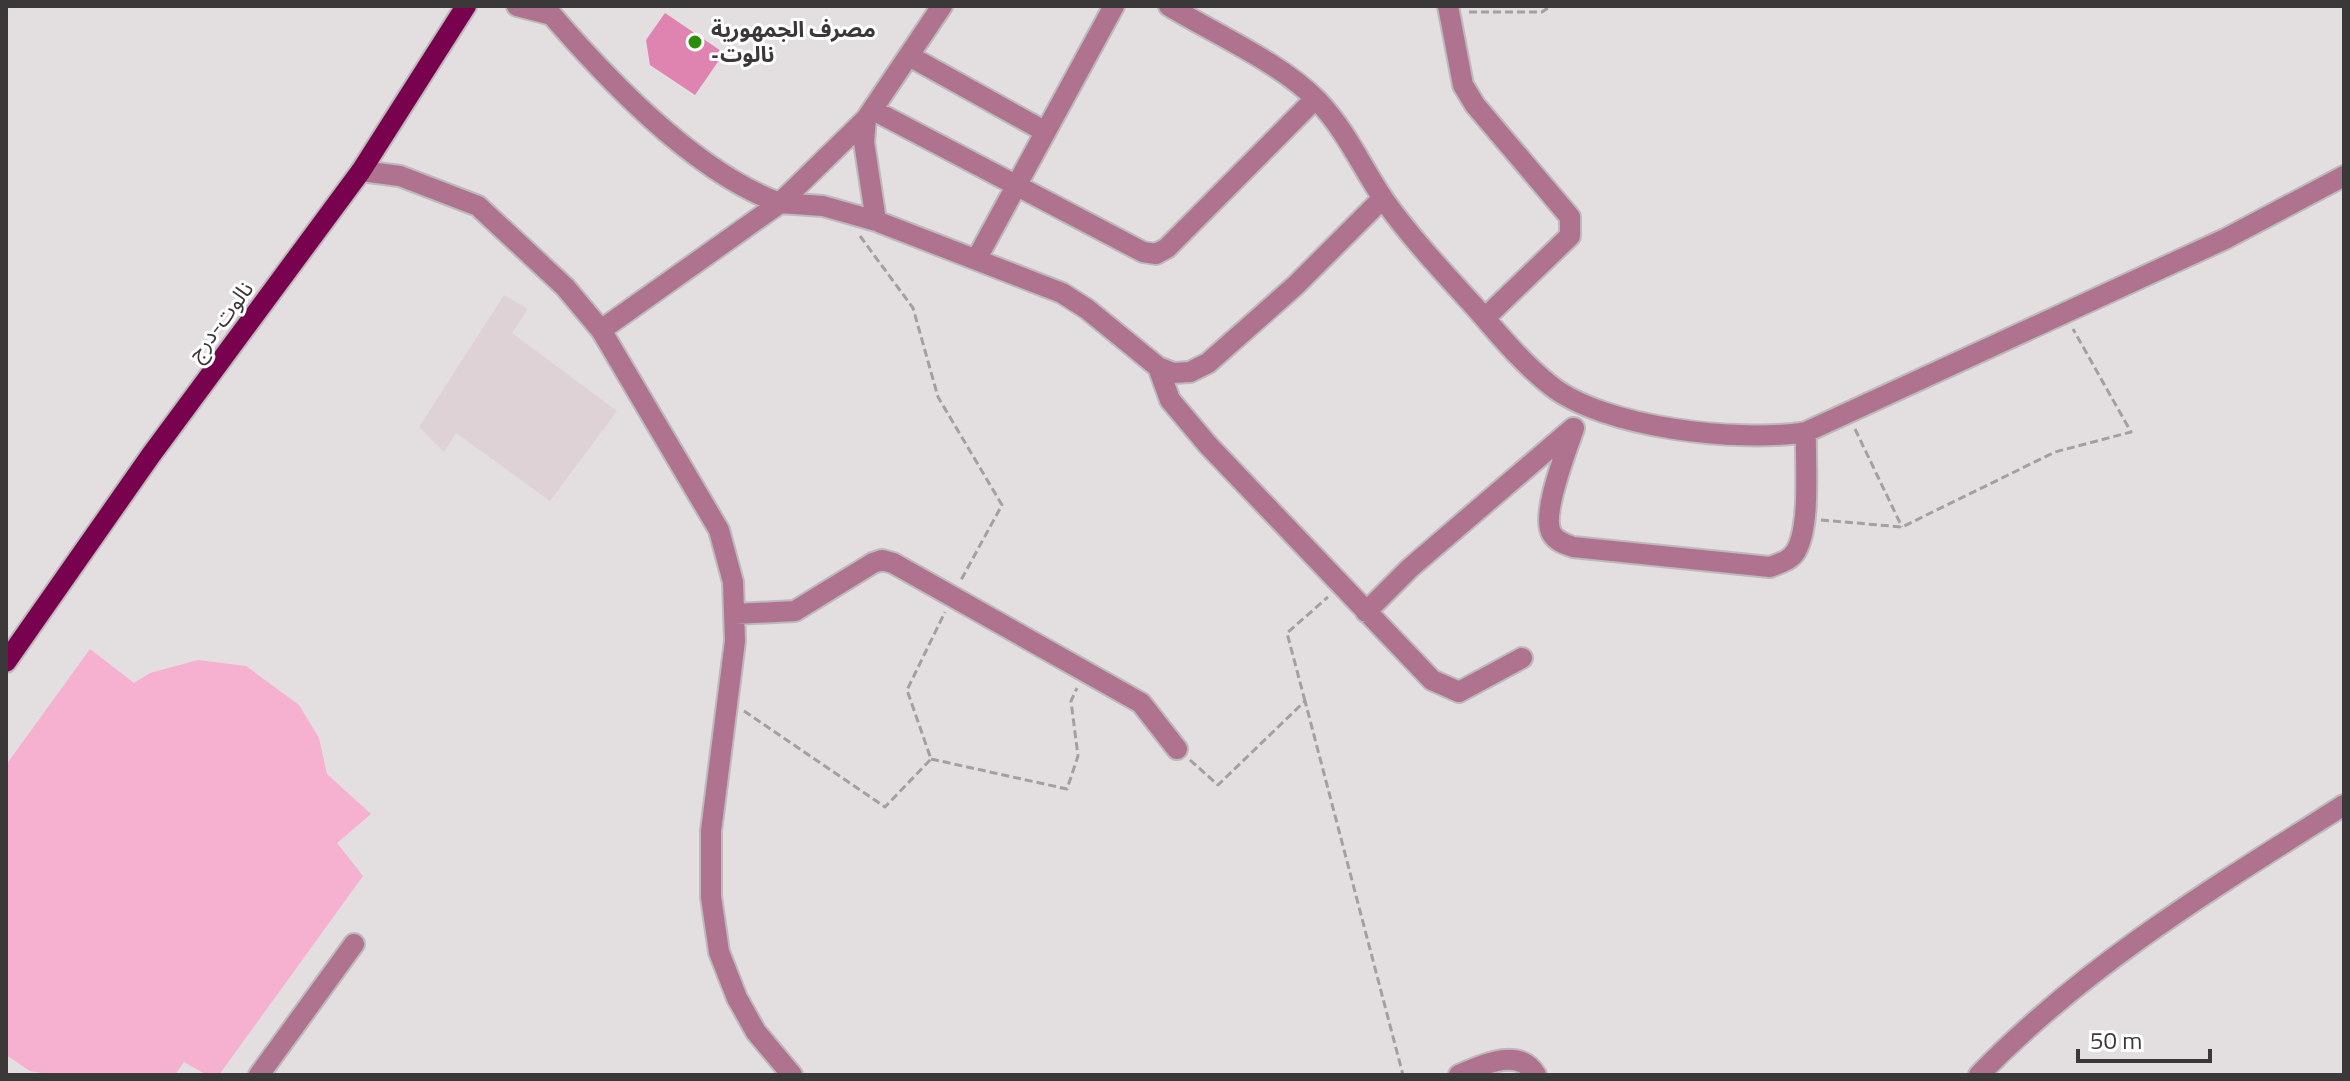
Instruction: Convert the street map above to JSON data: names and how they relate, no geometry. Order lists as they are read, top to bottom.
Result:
{
  "streets": {
    "main road": ["نالوت-درج"]
  },
  "places": ["مصرف الجمهورية -نالوت"],
  "scale_bar": "50 m"
}
